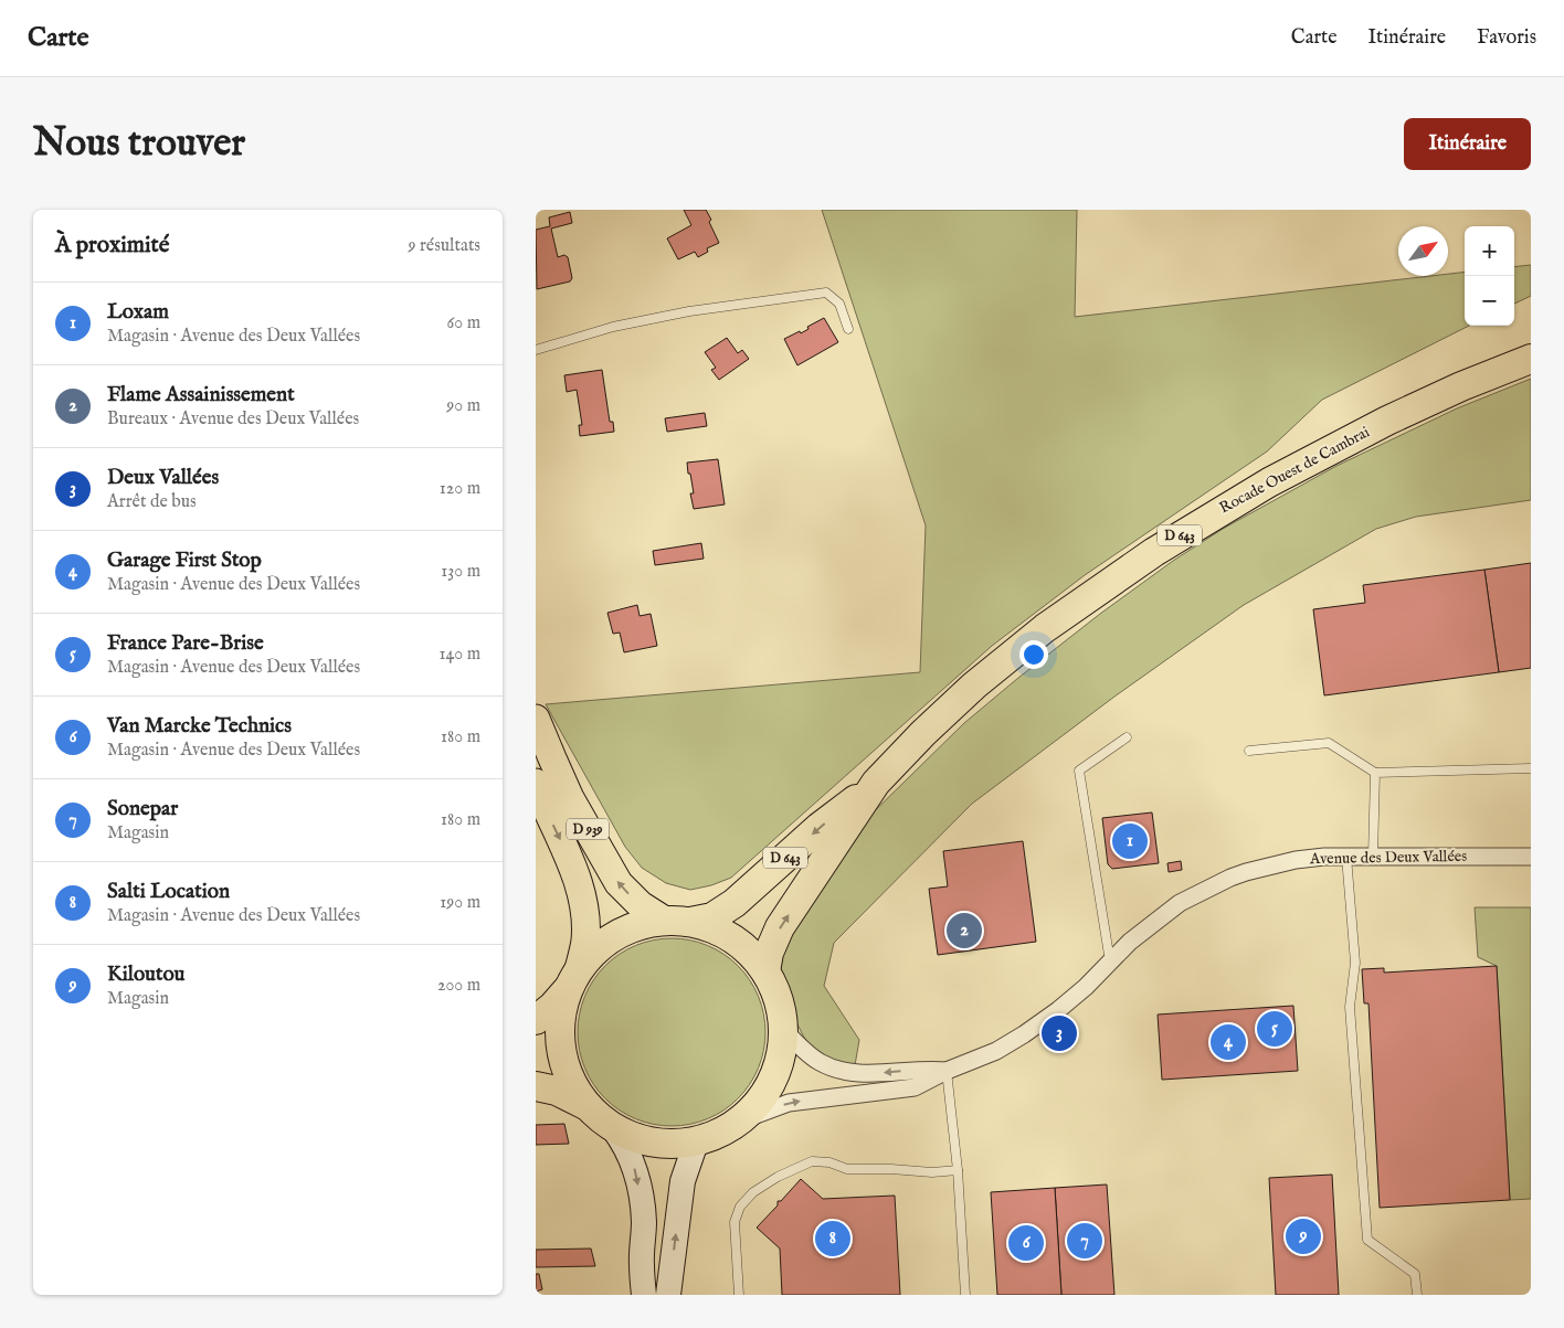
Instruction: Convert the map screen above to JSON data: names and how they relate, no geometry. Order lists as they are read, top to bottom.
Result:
{
  "streets": {
    "highway": ["Rocade Ouest de Cambrai", "D 643"],
    "main road": ["D 939"],
    "street": ["Avenue des Deux Vallées"]
  },
  "crossings": [
    ["Rocade Ouest de Cambrai", "D 939"]
  ],
  "north": "top right",
  "page": {
    "header": "Carte",
    "nav": ["Carte", "Itinéraire", "Favoris"],
    "buttons": "Itinéraire",
    "title": "Nous trouver",
    "heading": ["À proximité", "9 résultats"],
    "map_buttons": ["+", "−"],
    "list": [
      {
        "mark": "1",
        "name": "Loxam",
        "note": "Magasin · Avenue des Deux Vallées",
        "value": "60 m"
      },
      {
        "mark": "2",
        "name": "Flame Assainissement",
        "note": "Bureaux · Avenue des Deux Vallées",
        "value": "90 m"
      },
      {
        "mark": "3",
        "name": "Deux Vallées",
        "note": "Arrêt de bus",
        "value": "120 m"
      },
      {
        "mark": "4",
        "name": "Garage First Stop",
        "note": "Magasin · Avenue des Deux Vallées",
        "value": "130 m"
      },
      {
        "mark": "5",
        "name": "France Pare-Brise",
        "note": "Magasin · Avenue des Deux Vallées",
        "value": "140 m"
      },
      {
        "mark": "6",
        "name": "Van Marcke Technics",
        "note": "Magasin · Avenue des Deux Vallées",
        "value": "180 m"
      },
      {
        "mark": "7",
        "name": "Sonepar",
        "note": "Magasin",
        "value": "180 m"
      },
      {
        "mark": "8",
        "name": "Salti Location",
        "note": "Magasin · Avenue des Deux Vallées",
        "value": "190 m"
      },
      {
        "mark": "9",
        "name": "Kiloutou",
        "note": "Magasin",
        "value": "200 m"
      }
    ],
    "pins": [
      "1",
      "2",
      "5",
      "3",
      "4",
      "9",
      "8",
      "7",
      "6"
    ]
  }
}
